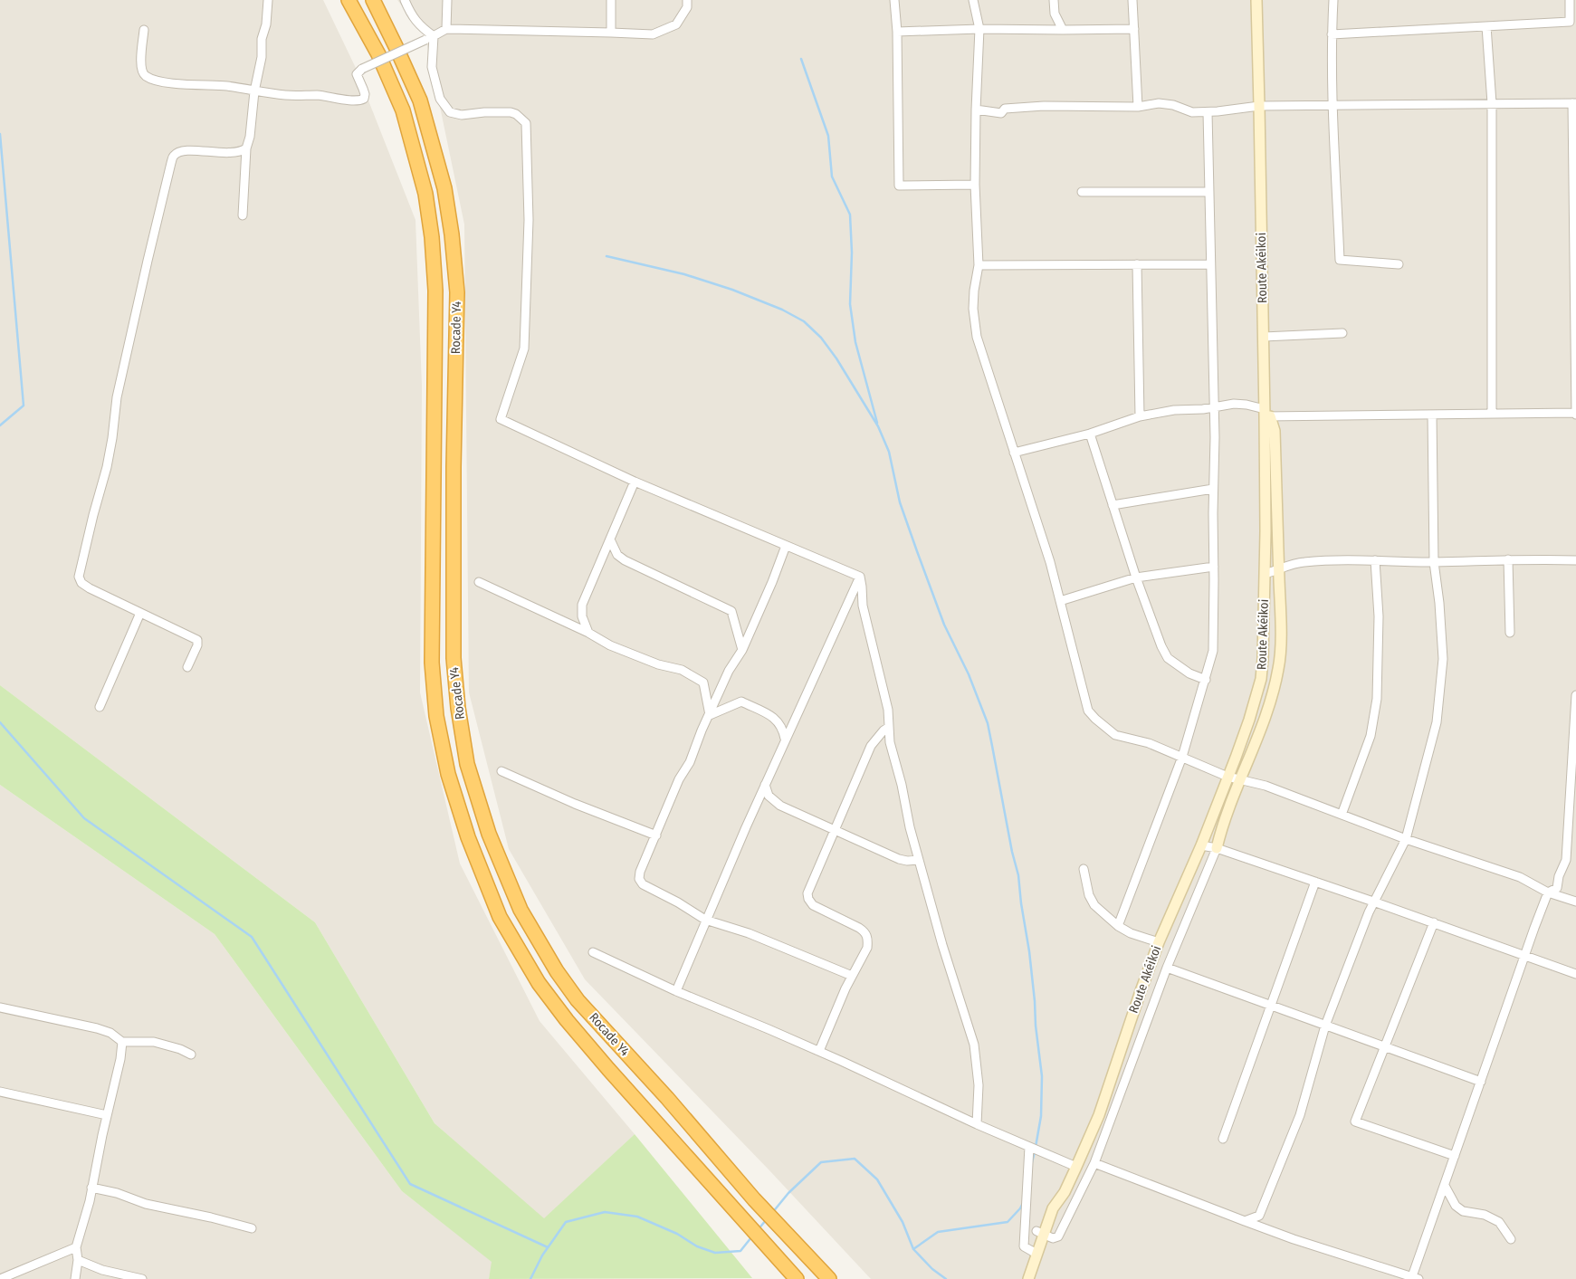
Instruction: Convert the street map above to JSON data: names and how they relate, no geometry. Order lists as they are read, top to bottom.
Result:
{
  "streets": {
    "highway": ["Rocade Y4"],
    "street": ["Route Akéikoi"]
  }
}
